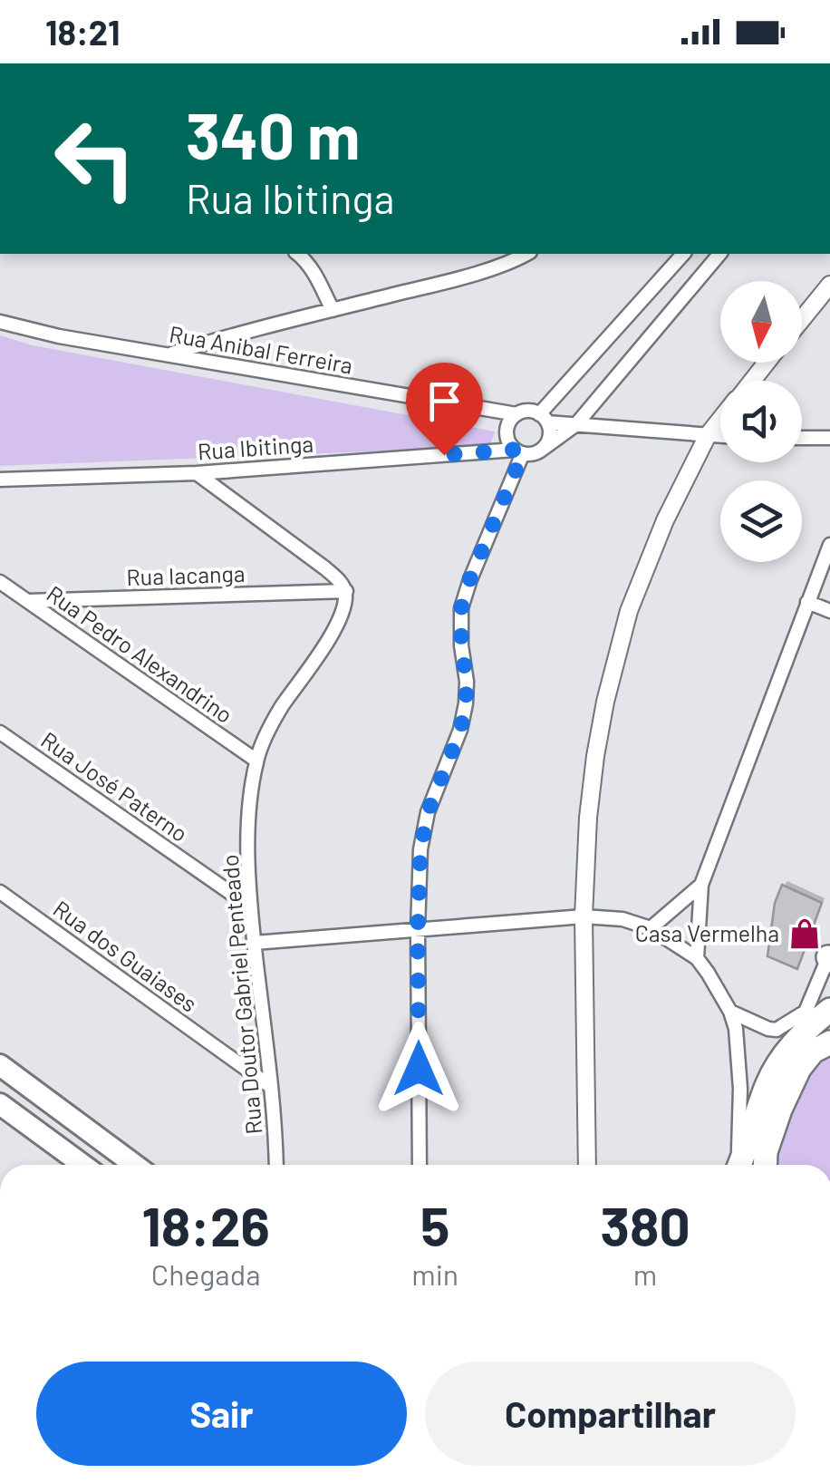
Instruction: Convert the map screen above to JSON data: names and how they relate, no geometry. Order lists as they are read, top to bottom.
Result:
{
  "streets": {
    "street": [
      "Rua Anibal Ferreira",
      "Rua Ibitinga",
      "Rua Iacanga",
      "Rua Pedro Alexandrino",
      "Rua José Paterno",
      "Rua dos Guaiases",
      "Rua Doutor Gabriel Penteado"
    ]
  },
  "crossings": [
    ["Rua Anibal Ferreira", "Rua Ibitinga"],
    ["Rua Iacanga", "Rua Pedro Alexandrino"],
    ["Rua Iacanga", "Rua Doutor Gabriel Penteado"],
    ["Rua Pedro Alexandrino", "Rua Doutor Gabriel Penteado"],
    ["Rua José Paterno", "Rua Doutor Gabriel Penteado"],
    ["Rua dos Guaiases", "Rua Doutor Gabriel Penteado"]
  ],
  "places": {
    "shop": ["Casa Vermelha"]
  },
  "north": "bottom",
  "page": {
    "status": "18:21",
    "turn": ["340 m", "Rua Ibitinga"],
    "eta": [
      "18:26",
      "Chegada",
      "5",
      "min",
      "380",
      "m"
    ],
    "buttons": ["Sair", "Compartilhar"]
  }
}
